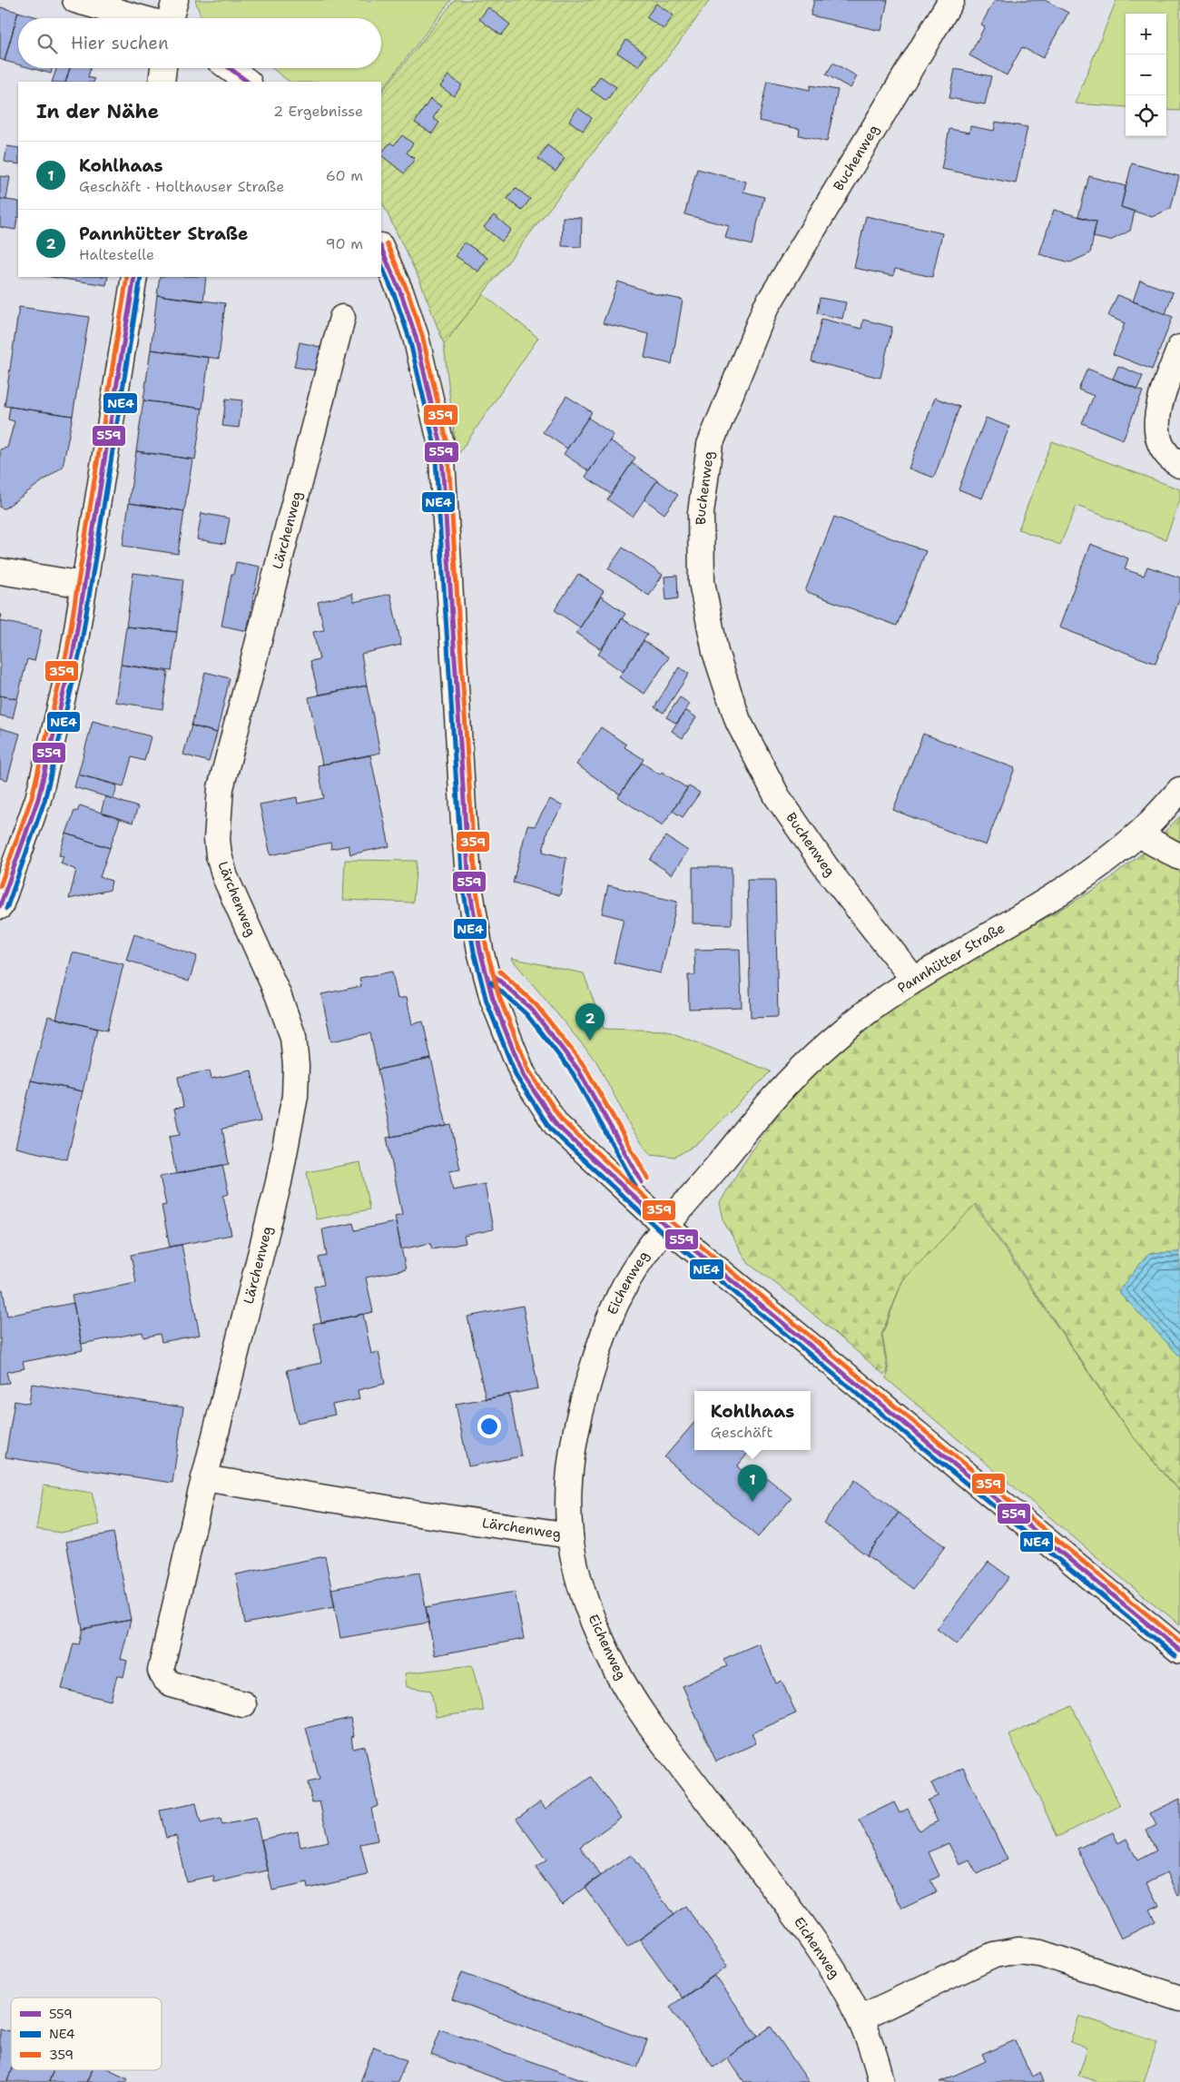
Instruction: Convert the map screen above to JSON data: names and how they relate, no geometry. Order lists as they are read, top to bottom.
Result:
{
  "streets": {
    "street": [
      "Buchenweg",
      "Lärchenweg",
      "Pannhütter Straße",
      "Eichenweg"
    ]
  },
  "crossings": [
    ["Buchenweg", "Pannhütter Straße"],
    ["Lärchenweg", "Eichenweg"],
    ["Pannhütter Straße", "Eichenweg"]
  ],
  "lines": ["transit line 559", "transit line 359", "transit line NE4"],
  "legend": ["559", "NE4", "359"],
  "page": {
    "map_buttons": ["+", "−"],
    "search": "Hier suchen",
    "heading": ["In der Nähe", "2 Ergebnisse"],
    "list": [
      {
        "mark": "1",
        "name": "Kohlhaas",
        "note": "Geschäft · Holthauser Straße",
        "value": "60 m"
      },
      {
        "mark": "2",
        "name": "Pannhütter Straße",
        "note": "Haltestelle",
        "value": "90 m"
      }
    ],
    "pins": ["2", "1"],
    "popup": ["Kohlhaas", "Geschäft"]
  }
}
